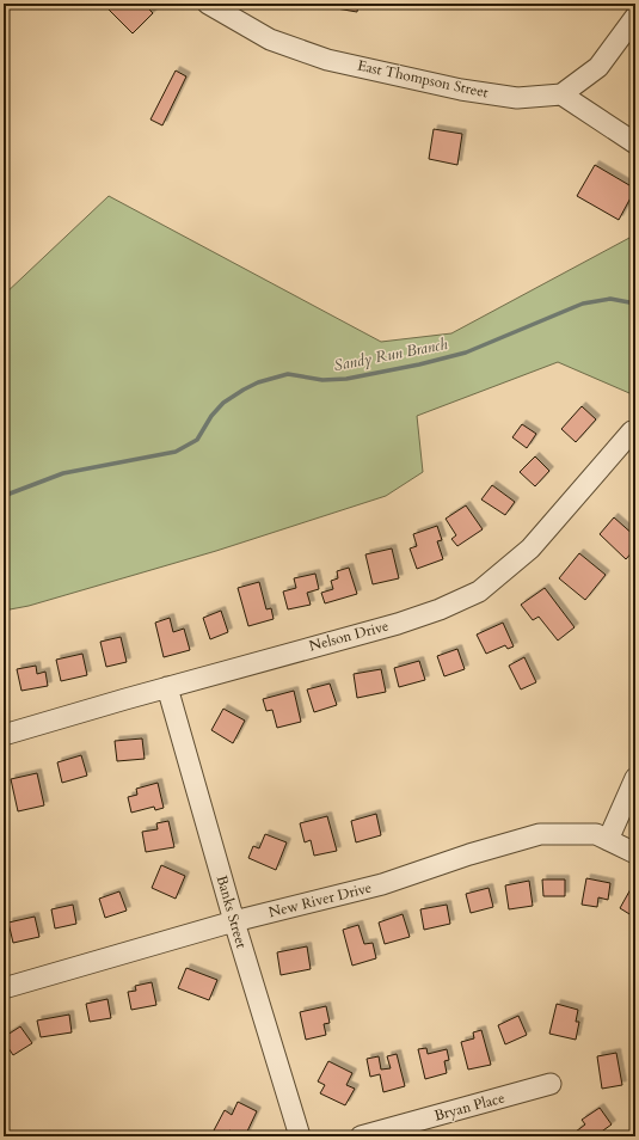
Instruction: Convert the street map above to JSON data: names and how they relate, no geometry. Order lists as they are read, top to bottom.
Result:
{
  "streets": {
    "street": [
      "East Thompson Street",
      "Nelson Drive",
      "New River Drive",
      "Banks Street",
      "Bryan Place"
    ]
  },
  "crossings": [
    ["Nelson Drive", "Banks Street"],
    ["New River Drive", "Banks Street"]
  ],
  "water": ["Sandy Run Branch"]
}
